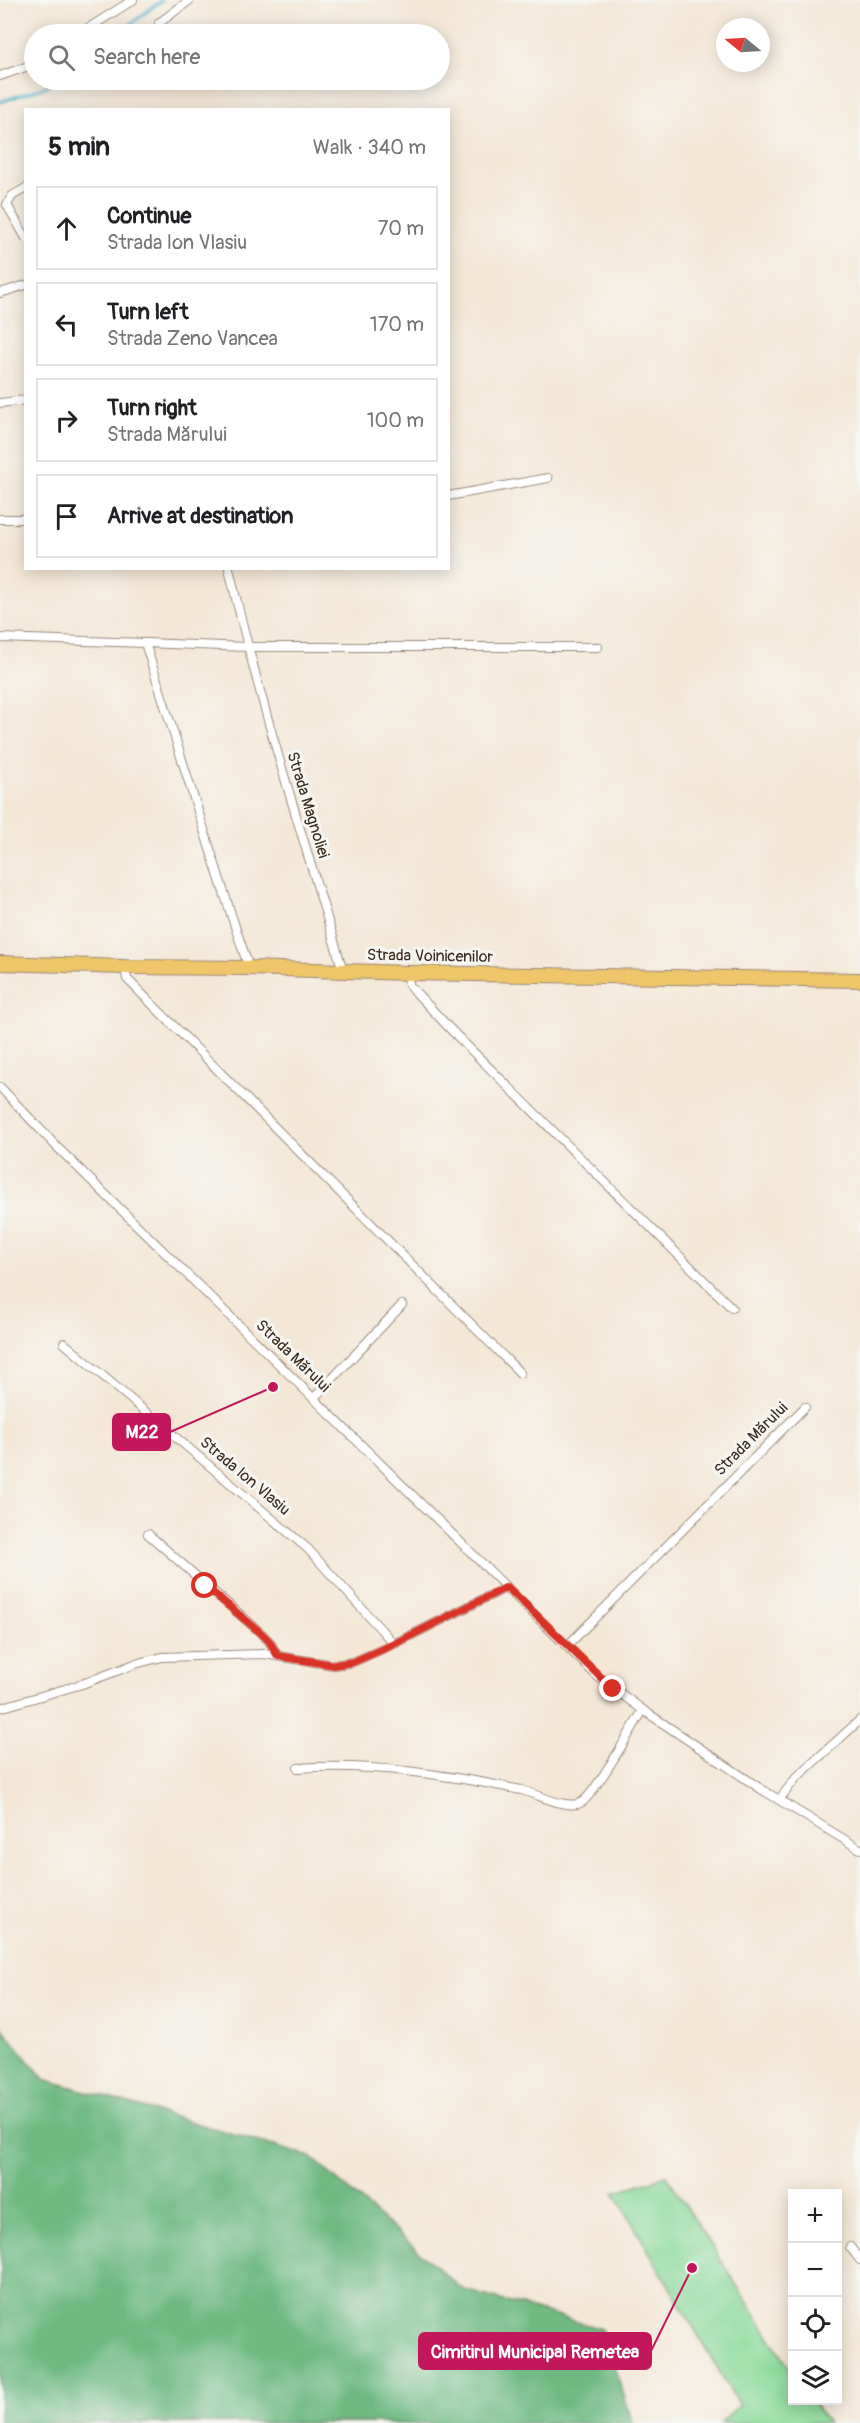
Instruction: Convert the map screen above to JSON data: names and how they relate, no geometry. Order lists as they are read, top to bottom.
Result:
{
  "streets": {
    "main road": ["Strada Voinicenilor"],
    "street": ["Strada Magnoliei", "Strada Mărului", "Strada Ion Vlasiu"]
  },
  "crossings": [
    ["Strada Magnoliei", "Strada Voinicenilor"]
  ],
  "places": ["M22", "Cimitirul Municipal Remetea"],
  "north": "left",
  "page": {
    "search": "Search here",
    "heading": ["5 min", "Walk · 340 m"],
    "list": [
      ["Continue", "Strada Ion Vlasiu", "70 m"],
      ["Turn left", "Strada Zeno Vancea", "170 m"],
      ["Turn right", "Strada Mărului", "100 m"],
      "Arrive at destination"
    ],
    "map_buttons": ["+", "−"]
  }
}
